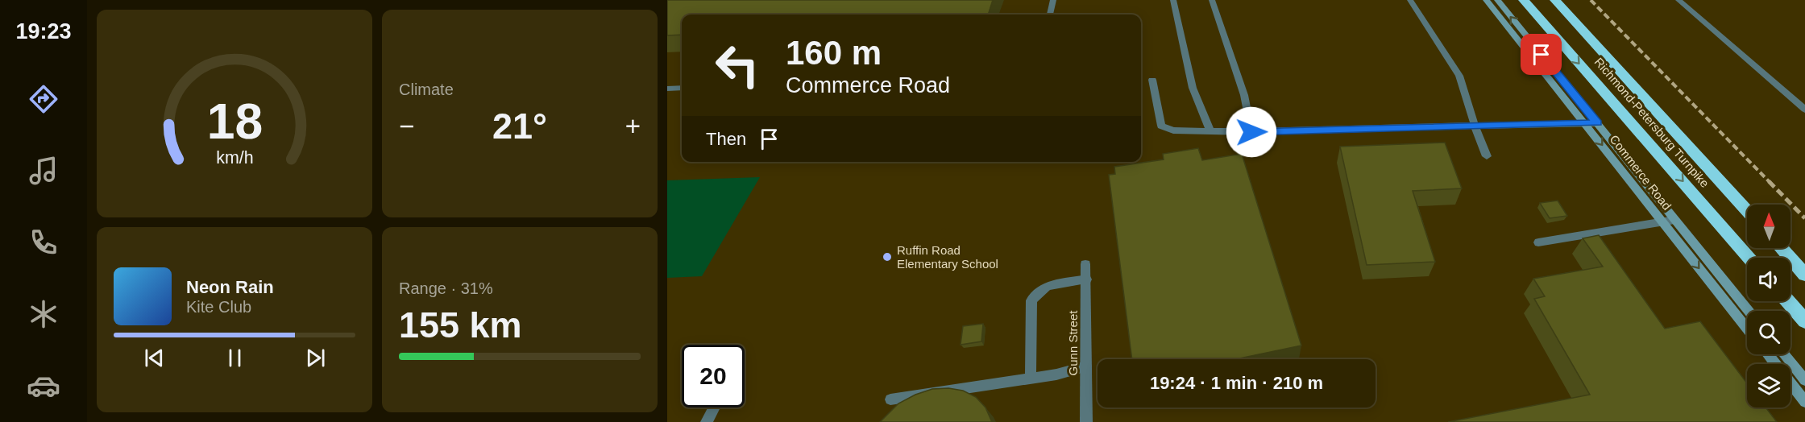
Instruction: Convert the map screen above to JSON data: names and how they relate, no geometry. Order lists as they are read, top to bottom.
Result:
{
  "streets": {
    "highway": ["Richmond-Petersburg Turnpike"],
    "main road": ["Commerce Road"],
    "street": ["Gunn Street"]
  },
  "places": ["Ruffin Road Elementary School"],
  "north": "top",
  "page": {
    "tabs": "19:23",
    "tile": [
      "Climate",
      ["Range · 31%", "155 km"]
    ],
    "turn": ["160 m", "Commerce Road"],
    "heat": ["−", "21°", "+"],
    "then": "Then",
    "song": ["Neon Rain", "Kite Club"],
    "limit": "20",
    "trip": "19:24 · 1 min · 210 m",
    "gauge": ["18", "km/h"]
  }
}
